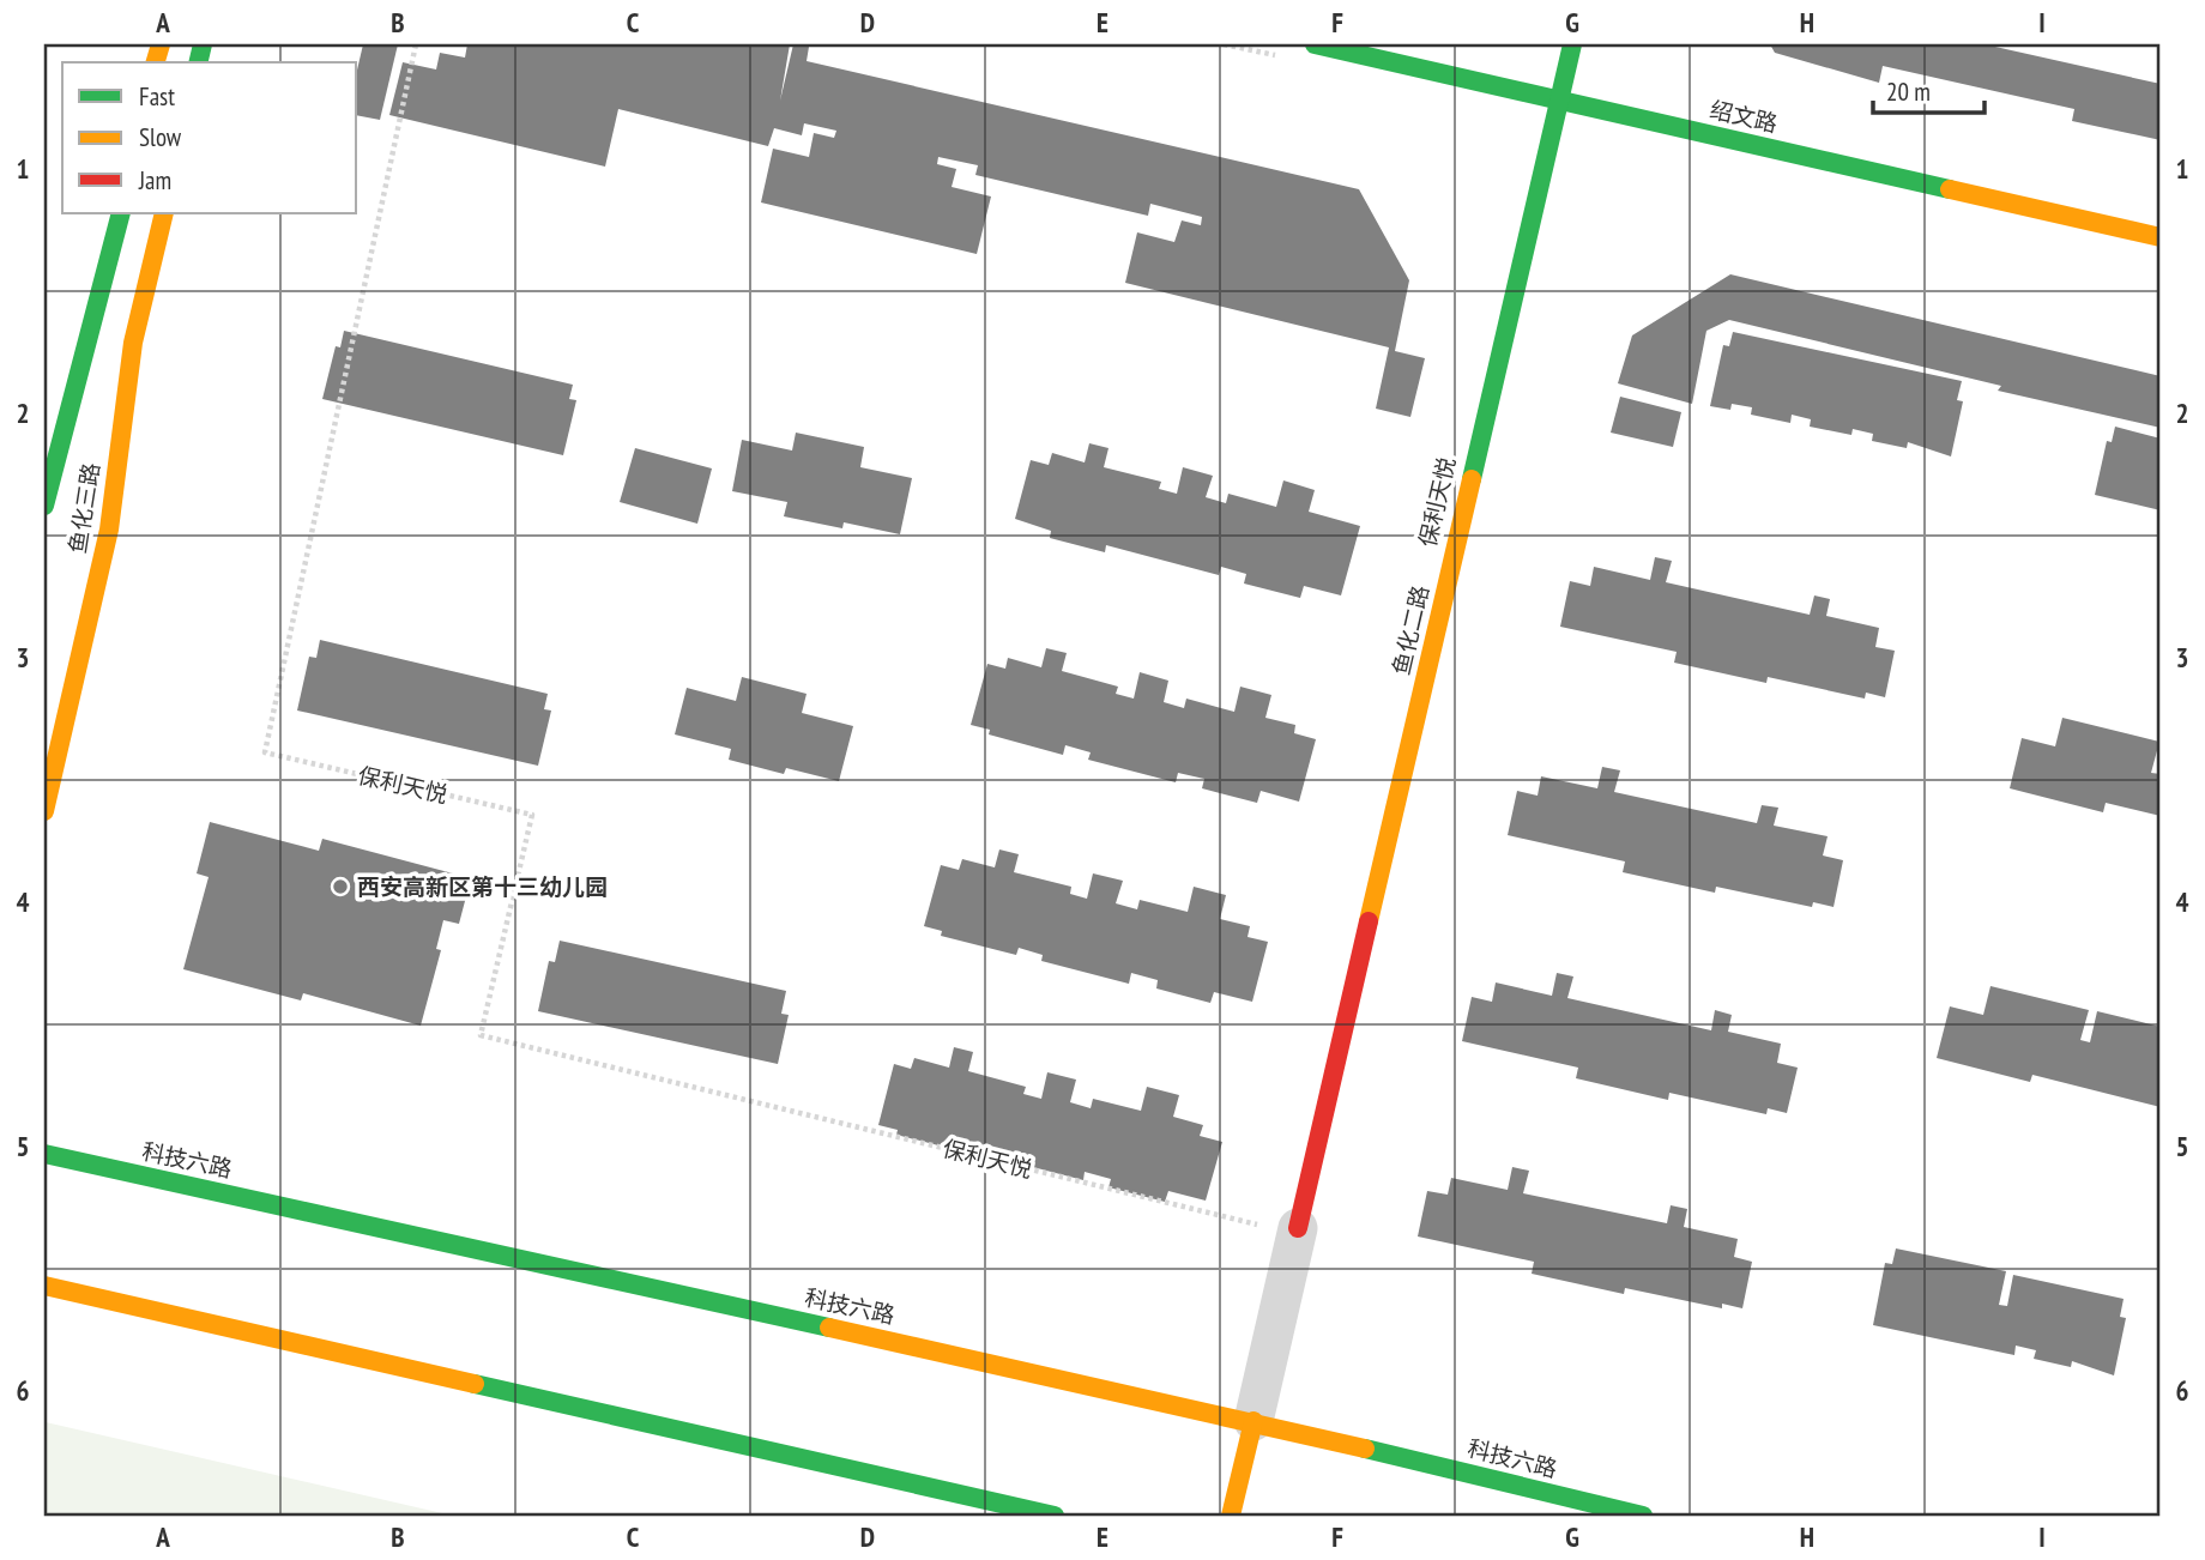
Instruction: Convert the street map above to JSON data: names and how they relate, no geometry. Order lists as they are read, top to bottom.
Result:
{
  "streets": {
    "street": [
      "绍文路",
      "鱼化三路",
      "鱼化二路",
      "科技六路"
    ],
    "path": ["保利天悦"]
  },
  "crossings": [
    ["绍文路", "鱼化二路"],
    ["保利天悦", "鱼化二路"]
  ],
  "places": ["西安高新区第十三幼儿园"],
  "legend": ["Fast", "Slow", "Jam"],
  "scale_bar": "20 m",
  "grid": {
    "columns": [
      "A",
      "B",
      "C",
      "D",
      "E",
      "F",
      "G",
      "H",
      "I"
    ],
    "rows": [
      "1",
      "2",
      "3",
      "4",
      "5",
      "6"
    ]
  }
}
